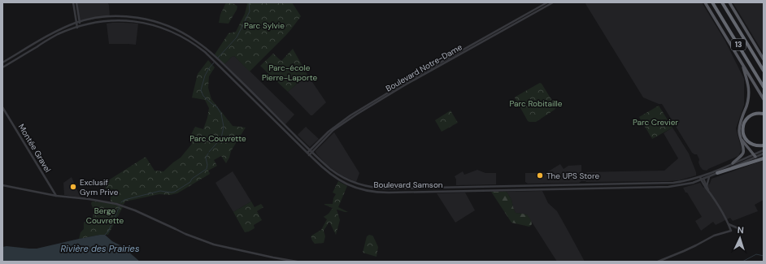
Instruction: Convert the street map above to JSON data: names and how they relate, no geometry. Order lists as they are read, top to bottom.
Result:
{
  "streets": {
    "highway": ["13"],
    "street": ["Boulevard Notre-Dame", "Montée Gravel", "Boulevard Samson"]
  },
  "crossings": [
    ["Boulevard Notre-Dame", "Boulevard Samson"]
  ],
  "water": ["Rivière des Prairies"],
  "parks": [
    "Parc Sylvie",
    "Parc-école Pierre-Laporte",
    "Parc Robitaille",
    "Parc Crevier",
    "Parc Couvrette",
    "Berge Couvrette"
  ],
  "places": ["The UPS Store", "Exclusif Gym Prive"],
  "north": "top"
}
